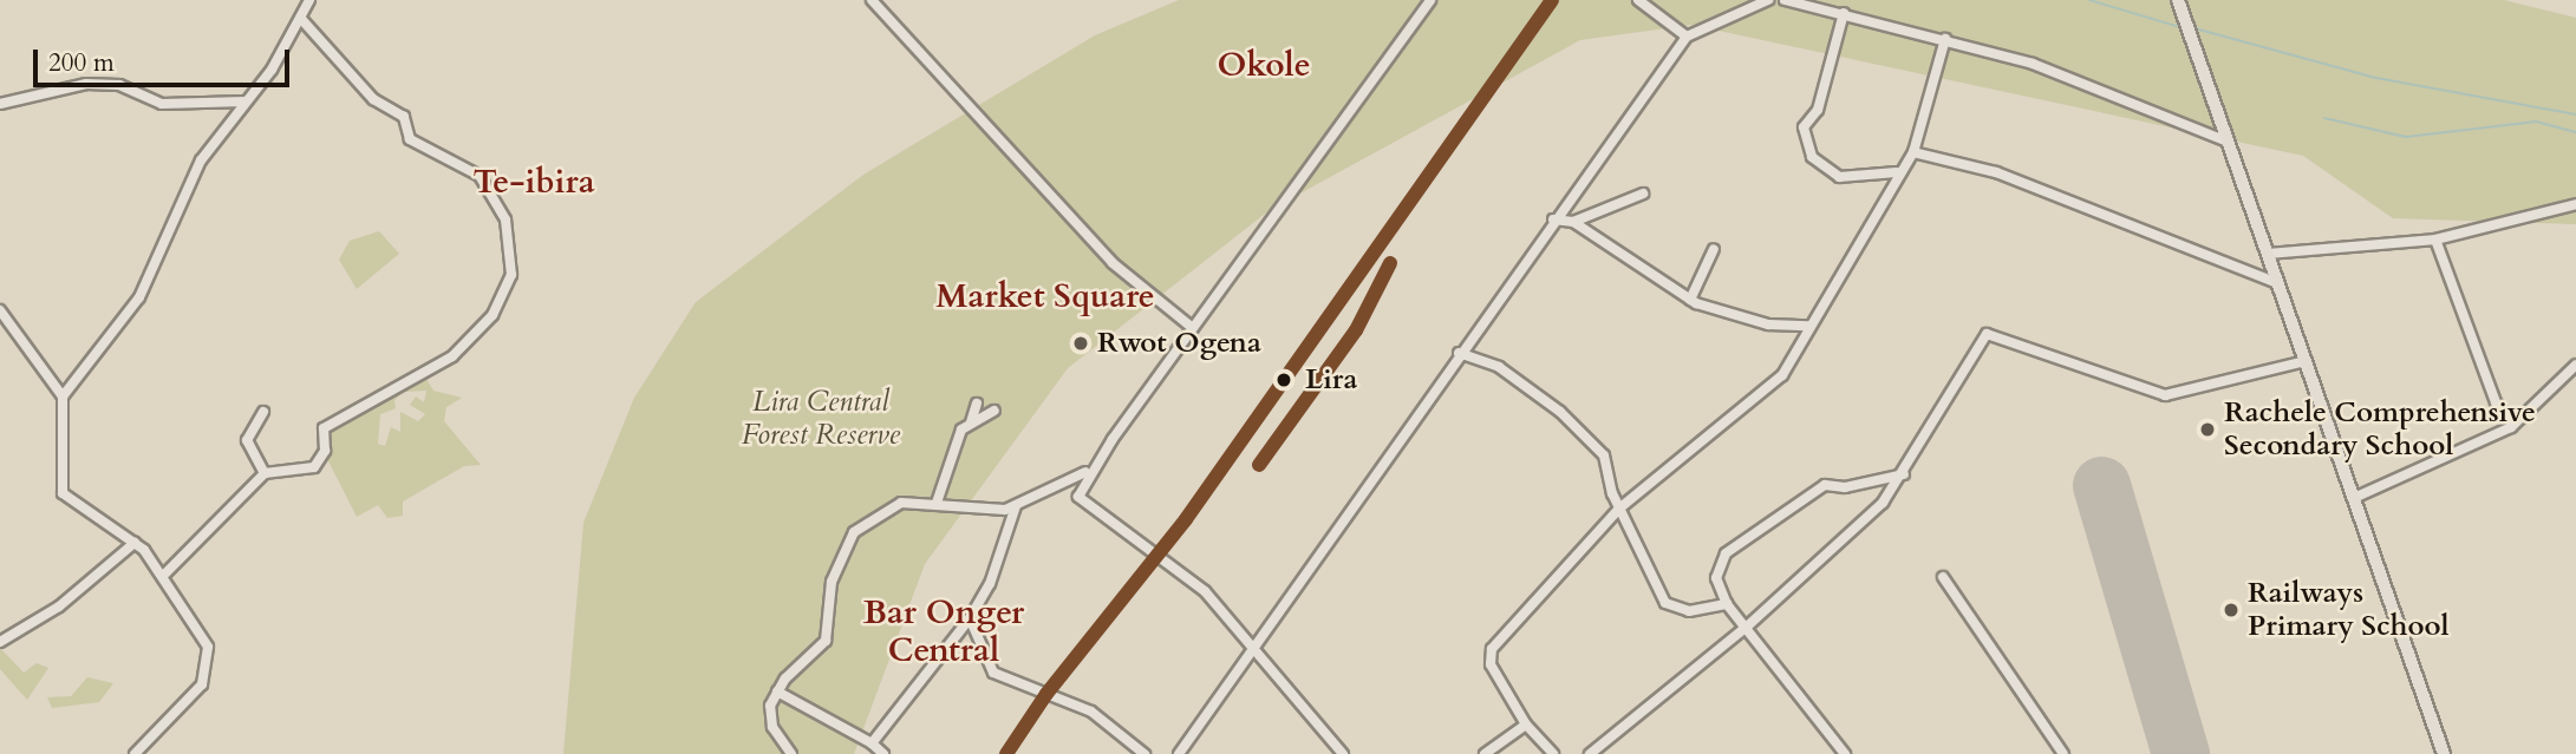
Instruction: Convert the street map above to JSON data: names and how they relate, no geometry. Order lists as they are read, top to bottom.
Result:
{
  "districts": [
    "Okole",
    "Te-ibira",
    "Market Square",
    "Bar Onger Central"
  ],
  "parks": ["Lira Central Forest Reserve"],
  "places": [
    "Rwot Ogena",
    "Lira",
    "Rachele Comprehensive Secondary School",
    "Railways Primary School"
  ],
  "scale_bar": "200 m"
}
